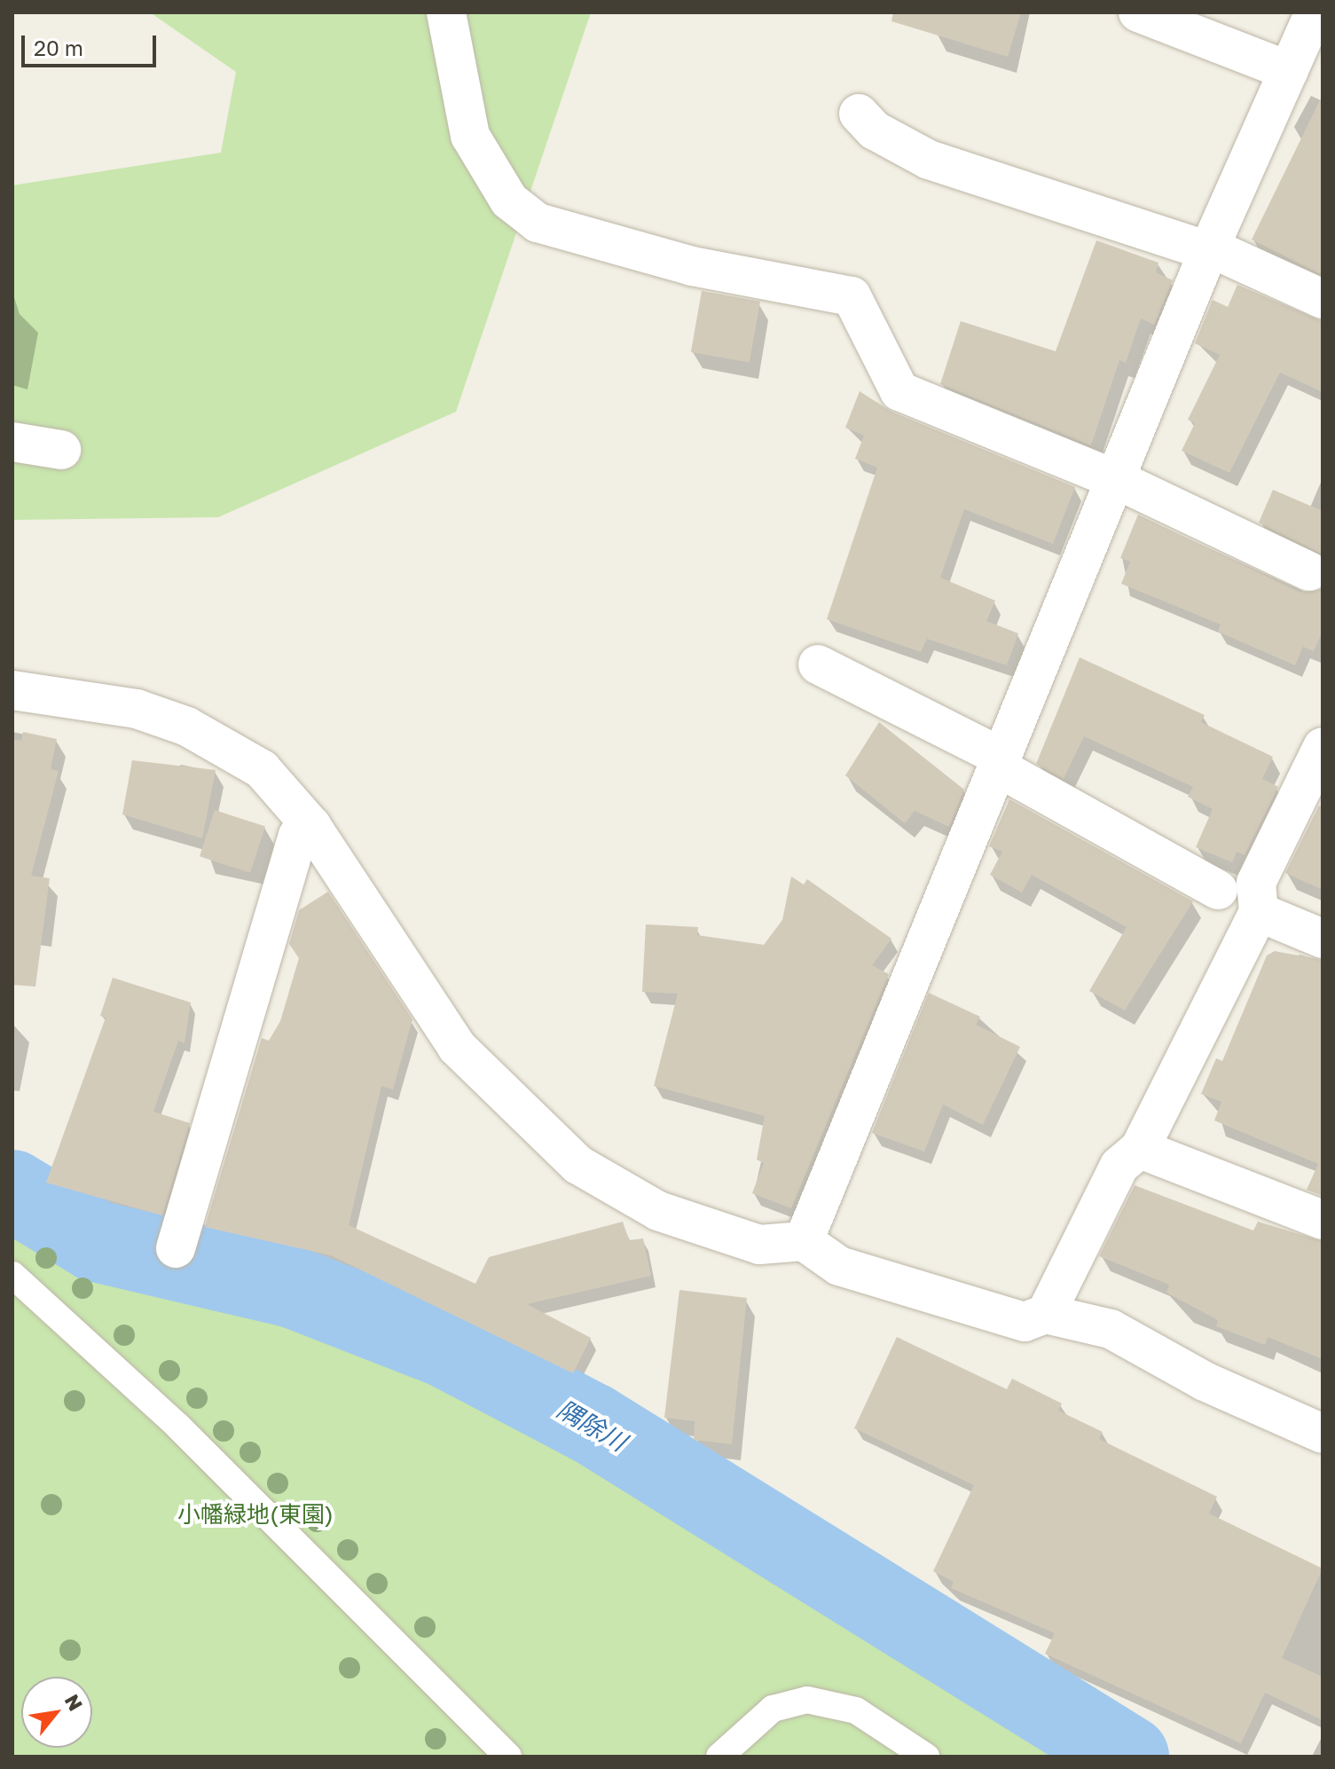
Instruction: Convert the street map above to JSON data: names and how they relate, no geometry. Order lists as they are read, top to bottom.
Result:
{
  "water": ["隅除川"],
  "parks": ["小幡緑地(東園)"],
  "scale_bar": "20 m",
  "north": "top right"
}
